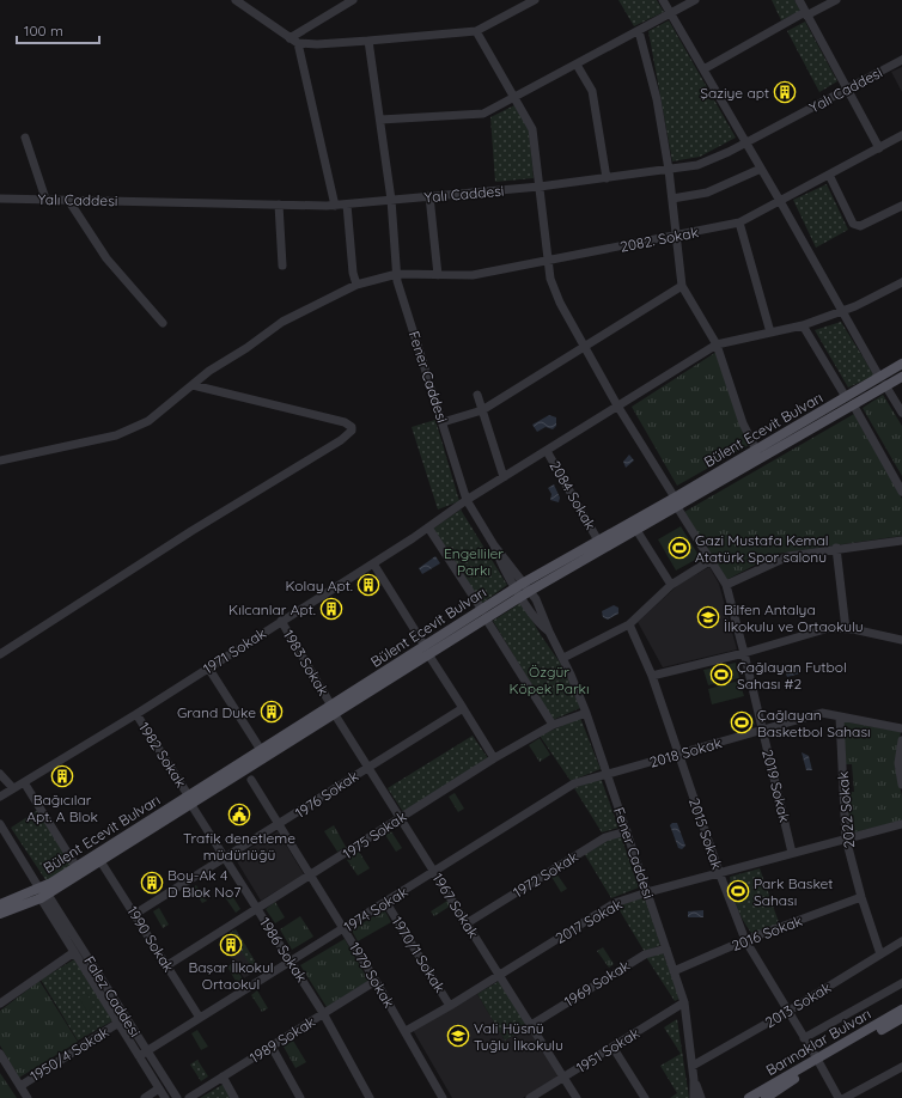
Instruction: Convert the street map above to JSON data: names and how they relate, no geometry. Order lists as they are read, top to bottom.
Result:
{
  "streets": {
    "main road": ["Bülent Ecevit Bulvarı", "Barınaklar Bulvarı"],
    "street": [
      "Yalı Caddesi",
      "2082. Sokak",
      "Fener Caddesi",
      "2084 Sokak",
      "1971 Sokak",
      "1983 Sokak",
      "2018 Sokak",
      "1982 Sokak",
      "2019 Sokak",
      "1976 Sokak",
      "2022 Sokak",
      "2015 Sokak",
      "1975 Sokak",
      "1972 Sokak",
      "1967 Sokak",
      "1974 Sokak",
      "2017 Sokak",
      "2016 Sokak",
      "1990 Sokak",
      "1986 Sokak",
      "1970/1 Sokak",
      "1979 Sokak",
      "1969 Sokak",
      "Falez Caddesi",
      "2013 Sokak",
      "1989 Sokak",
      "1951 Sokak",
      "1950/4 Sokak"
    ]
  },
  "crossings": [
    ["Yalı Caddesi", "Fener Caddesi"],
    ["Yalı Caddesi", "2019 Sokak"],
    ["2082. Sokak", "Fener Caddesi"],
    ["2082. Sokak", "2019 Sokak"],
    ["Fener Caddesi", "Bülent Ecevit Bulvarı"],
    ["Fener Caddesi", "1971 Sokak"],
    ["Fener Caddesi", "2018 Sokak"],
    ["Fener Caddesi", "1975 Sokak"],
    ["Fener Caddesi", "1972 Sokak"],
    ["Fener Caddesi", "1974 Sokak"],
    ["Fener Caddesi", "2017 Sokak"],
    ["Fener Caddesi", "2016 Sokak"],
    ["Fener Caddesi", "1969 Sokak"],
    ["Fener Caddesi", "2013 Sokak"],
    ["Fener Caddesi", "1951 Sokak"],
    ["Bülent Ecevit Bulvarı", "2084 Sokak"],
    ["Bülent Ecevit Bulvarı", "1983 Sokak"],
    ["Bülent Ecevit Bulvarı", "1982 Sokak"],
    ["Bülent Ecevit Bulvarı", "2019 Sokak"],
    ["Bülent Ecevit Bulvarı", "1967 Sokak"],
    ["Bülent Ecevit Bulvarı", "1990 Sokak"],
    ["Bülent Ecevit Bulvarı", "1986 Sokak"],
    ["Bülent Ecevit Bulvarı", "Falez Caddesi"],
    ["2084 Sokak", "1971 Sokak"],
    ["1971 Sokak", "1983 Sokak"],
    ["1971 Sokak", "1982 Sokak"],
    ["1971 Sokak", "2019 Sokak"],
    ["1983 Sokak", "1967 Sokak"],
    ["2018 Sokak", "2019 Sokak"],
    ["2018 Sokak", "2022 Sokak"],
    ["2018 Sokak", "2015 Sokak"],
    ["2018 Sokak", "1974 Sokak"],
    ["1982 Sokak", "1986 Sokak"],
    ["2019 Sokak", "2017 Sokak"],
    ["1976 Sokak", "1967 Sokak"],
    ["1976 Sokak", "1990 Sokak"],
    ["1976 Sokak", "1986 Sokak"],
    ["1976 Sokak", "1979 Sokak"],
    ["2022 Sokak", "2017 Sokak"],
    ["2022 Sokak", "2016 Sokak"],
    ["2022 Sokak", "2013 Sokak"],
    ["2015 Sokak", "2017 Sokak"],
    ["2015 Sokak", "2016 Sokak"],
    ["2015 Sokak", "2013 Sokak"],
    ["2015 Sokak", "Barınaklar Bulvarı"],
    ["1975 Sokak", "1967 Sokak"],
    ["1975 Sokak", "1990 Sokak"],
    ["1975 Sokak", "1986 Sokak"],
    ["1975 Sokak", "1979 Sokak"],
    ["1972 Sokak", "1967 Sokak"],
    ["1967 Sokak", "1974 Sokak"],
    ["1967 Sokak", "2017 Sokak"],
    ["1967 Sokak", "1969 Sokak"],
    ["1967 Sokak", "1951 Sokak"],
    ["1974 Sokak", "1990 Sokak"],
    ["1974 Sokak", "1986 Sokak"],
    ["1974 Sokak", "1970/1 Sokak"],
    ["1974 Sokak", "1979 Sokak"],
    ["1974 Sokak", "Falez Caddesi"],
    ["2017 Sokak", "1970/1 Sokak"],
    ["2017 Sokak", "1979 Sokak"],
    ["1986 Sokak", "1989 Sokak"],
    ["1979 Sokak", "1989 Sokak"],
    ["Falez Caddesi", "1950/4 Sokak"]
  ],
  "parks": ["Engelliler Parkı", "Özgür Köpek Parkı"],
  "places": {
    "building": [
      "Şaziye apt",
      "Kolay Apt.",
      "Kılcanlar Apt.",
      "Grand Duke",
      "Bağıcılar Apt. A Blok",
      "Boy-Ak 4 D Blok No7",
      "Başar İlkokul Ortaokul"
    ],
    "sports": [
      "Gazi Mustafa Kemal Atatürk Spor salonu",
      "Çağlayan Futbol Sahası #2",
      "Çağlayan Basketbol Sahası",
      "Park Basket Sahası"
    ],
    "school or university": ["Bilfen Antalya İlkokulu ve Ortaokulu", "Vali Hüsnü Tuğlu İlkokulu"],
    "public building": ["Trafik denetleme müdürlüğü"]
  },
  "scale_bar": "100 m"
}
